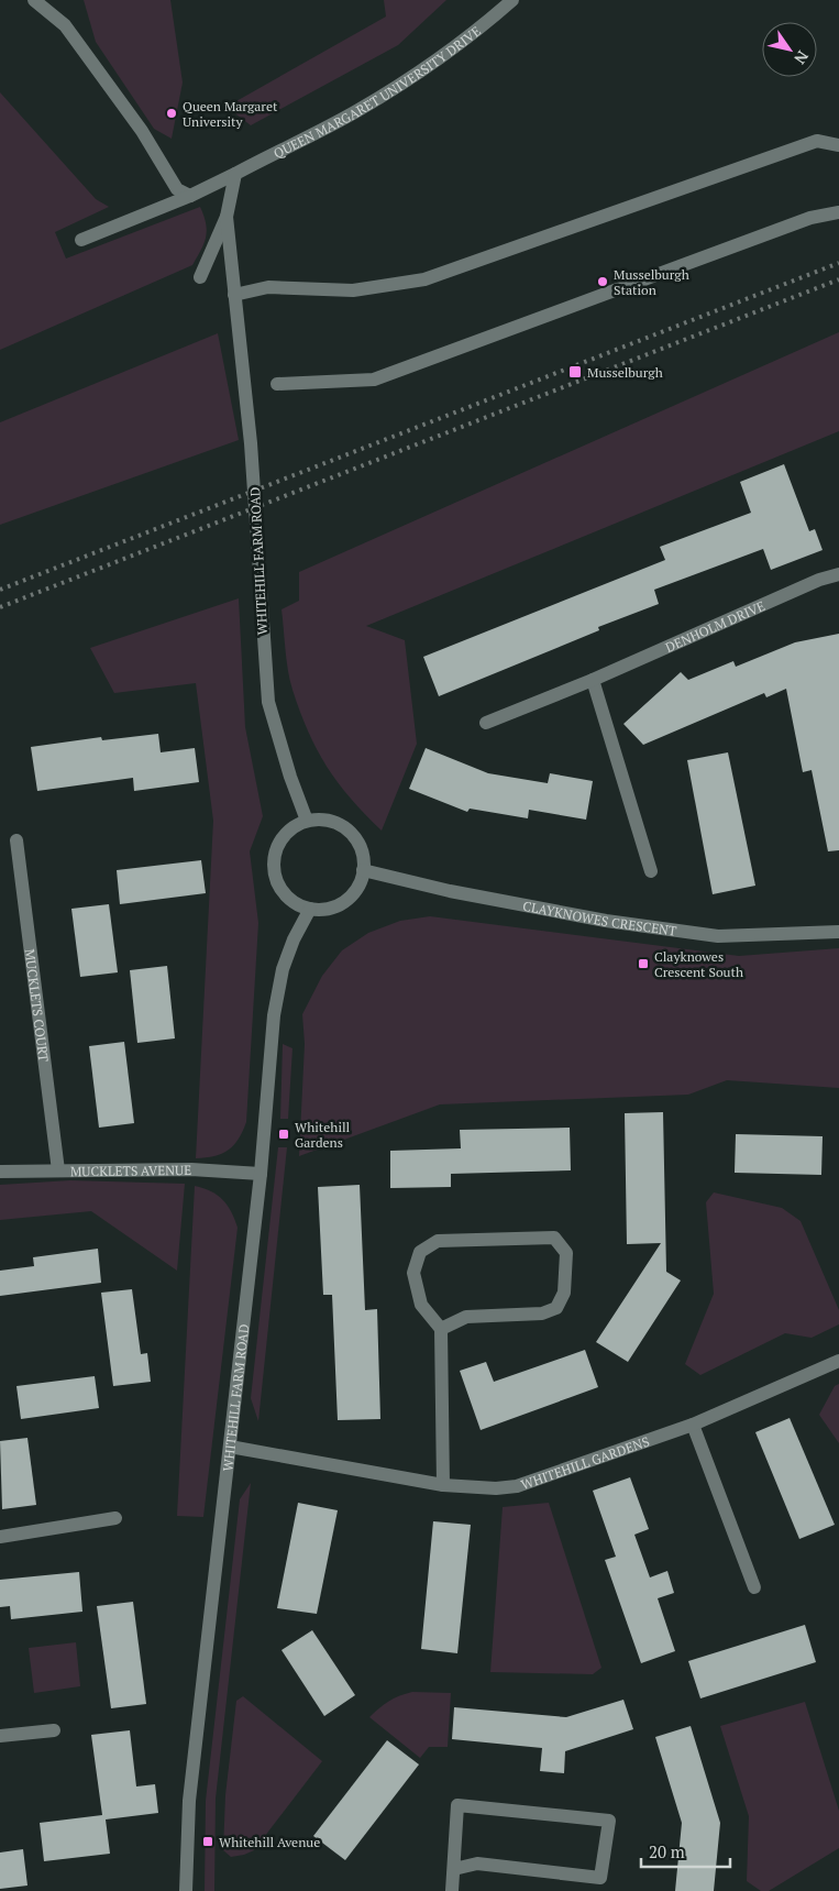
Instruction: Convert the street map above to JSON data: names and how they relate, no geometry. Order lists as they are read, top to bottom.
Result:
{
  "streets": {
    "street": [
      "QUEEN MARGARET UNIVERSITY DRIVE",
      "WHITEHILL FARM ROAD",
      "DENHOLM DRIVE",
      "CLAYKNOWES CRESCENT",
      "MUCKLETS COURT",
      "MUCKLETS AVENUE",
      "WHITEHILL GARDENS"
    ]
  },
  "crossings": [
    ["WHITEHILL FARM ROAD", "CLAYKNOWES CRESCENT"],
    ["WHITEHILL FARM ROAD", "MUCKLETS AVENUE"],
    ["WHITEHILL FARM ROAD", "WHITEHILL GARDENS"],
    ["MUCKLETS COURT", "MUCKLETS AVENUE"]
  ],
  "places": {
    "other": ["Queen Margaret University", "Musselburgh Station"],
    "transit": [
      "Musselburgh",
      "Clayknowes Crescent South",
      "Whitehill Gardens",
      "Whitehill Avenue"
    ]
  },
  "scale_bar": "20 m",
  "north": "bottom right"
}
